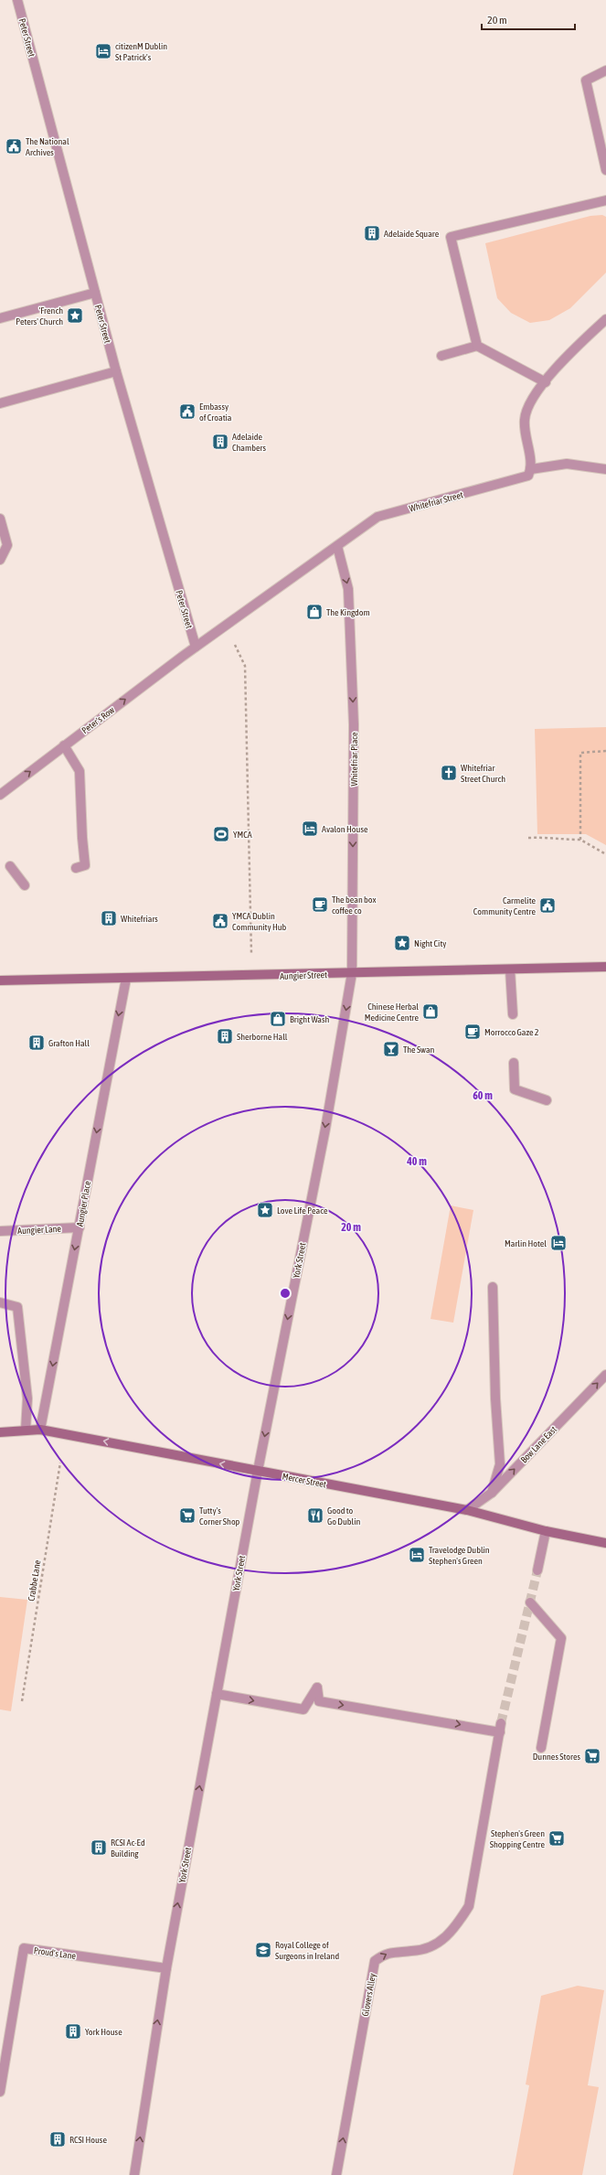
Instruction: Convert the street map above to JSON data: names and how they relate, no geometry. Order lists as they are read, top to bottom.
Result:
{
  "streets": {
    "street": [
      "Peter Street",
      "Whitefriar Street",
      "Peter's Row",
      "Whitefriar Place",
      "Aungier Street",
      "Aungier Place",
      "Aungier Lane",
      "York Street",
      "Bow Lane East",
      "Mercer Street",
      "Proud's Lane",
      "Glovers Alley"
    ],
    "path": ["Crabbe Lane"]
  },
  "crossings": [
    ["Peter Street", "Whitefriar Street"],
    ["Peter Street", "Peter's Row"],
    ["Whitefriar Street", "Peter's Row"],
    ["Whitefriar Street", "Whitefriar Place"],
    ["Whitefriar Place", "Aungier Street"],
    ["Whitefriar Place", "York Street"],
    ["Aungier Street", "Aungier Place"],
    ["Aungier Street", "York Street"],
    ["Aungier Place", "Aungier Lane"],
    ["Aungier Place", "Mercer Street"],
    ["York Street", "Mercer Street"],
    ["York Street", "Proud's Lane"],
    ["York Street", "Glovers Alley"],
    ["Bow Lane East", "Mercer Street"]
  ],
  "one_way": [
    "Peter's Row",
    "Whitefriar Place",
    "Aungier Place",
    "Bow Lane East",
    "Mercer Street"
  ],
  "places": {
    "hotel": [
      "citizenM Dublin St Patrick's",
      "Avalon House",
      "Marlin Hotel",
      "Travelodge Dublin Stephen's Green"
    ],
    "public building": [
      "The National Archives",
      "Embassy of Croatia",
      "Carmelite Community Centre",
      "YMCA Dublin Community Hub"
    ],
    "building": [
      "Adelaide Square",
      "Adelaide Chambers",
      "Whitefriars",
      "Sherborne Hall",
      "Grafton Hall",
      "RCSI Ac-Ed Building",
      "York House",
      "RCSI House"
    ],
    "place": ["'French Peters' Church", "Night City", "Love Life Peace"],
    "shop": ["The Kingdom", "Chinese Herbal Medicine Centre", "Bright Wash"],
    "church": ["Whitefriar Street Church"],
    "sports": ["YMCA"],
    "cafe": ["The bean box coffee co", "Morrocco Gaze 2"],
    "bar": ["The Swan"],
    "supermarket": ["Tutty's Corner Shop", "Dunnes Stores", "Stephen's Green Shopping Centre"],
    "restaurant": ["Good to Go Dublin"],
    "school or university": ["Royal College of Surgeons in Ireland"]
  },
  "scale_bar": "20 m",
  "rings": ["60 m", "40 m", "20 m"]
}
